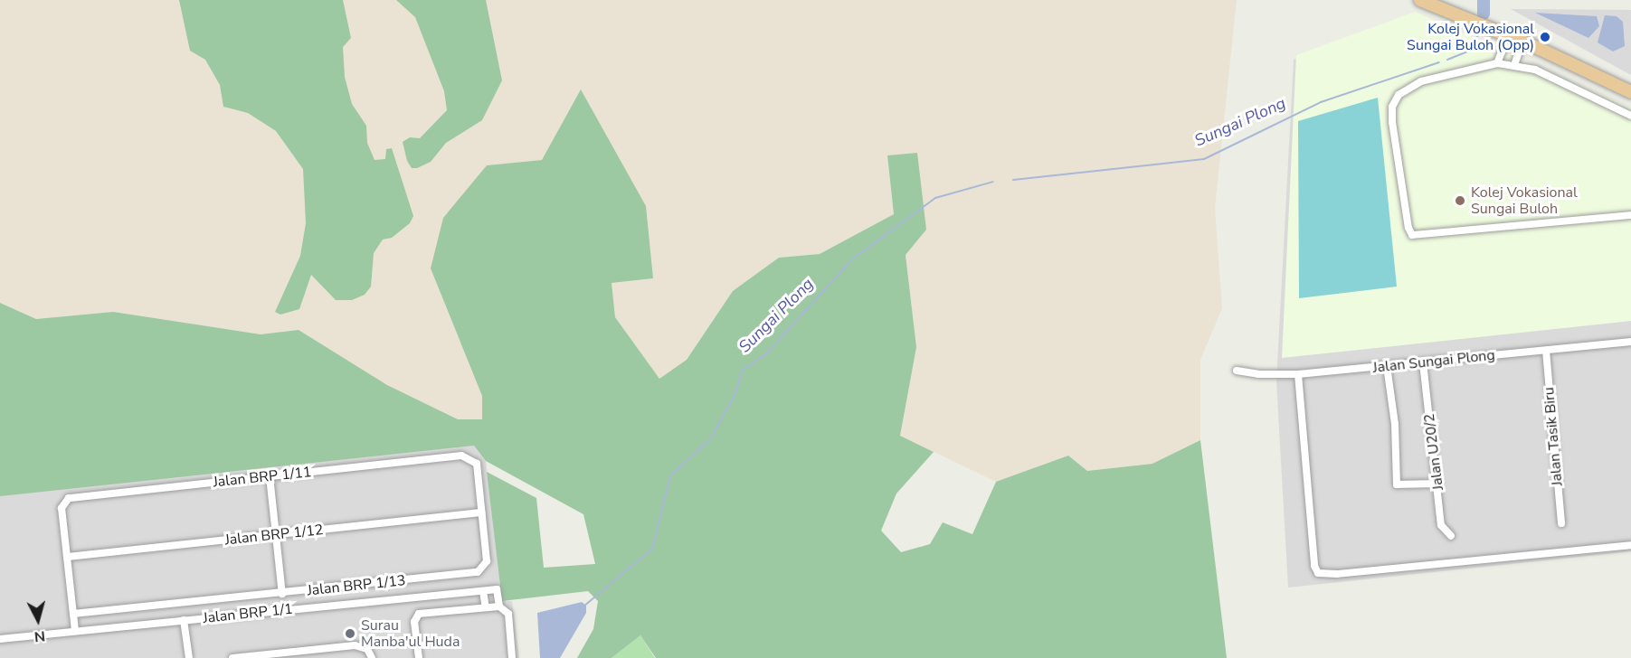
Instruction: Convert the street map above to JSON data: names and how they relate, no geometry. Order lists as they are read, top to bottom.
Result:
{
  "streets": {
    "street": [
      "Jalan Sungai Plong",
      "Jalan Tasik Biru",
      "Jalan U20/2",
      "Jalan BRP 1/11",
      "Jalan BRP 1/12",
      "Jalan BRP 1/13",
      "Jalan BRP 1/1"
    ]
  },
  "crossings": [
    ["Jalan Sungai Plong", "Jalan Tasik Biru"],
    ["Jalan Sungai Plong", "Jalan U20/2"],
    ["Jalan BRP 1/11", "Jalan BRP 1/12"],
    ["Jalan BRP 1/11", "Jalan BRP 1/13"],
    ["Jalan BRP 1/11", "Jalan BRP 1/1"]
  ],
  "water": ["Sungai Plong"],
  "places": ["Kolej Vokasional Sungai Buloh (Opp)", "Kolej Vokasional Sungai Buloh", "Surau Manba'ul Huda"],
  "north": "bottom"
}
